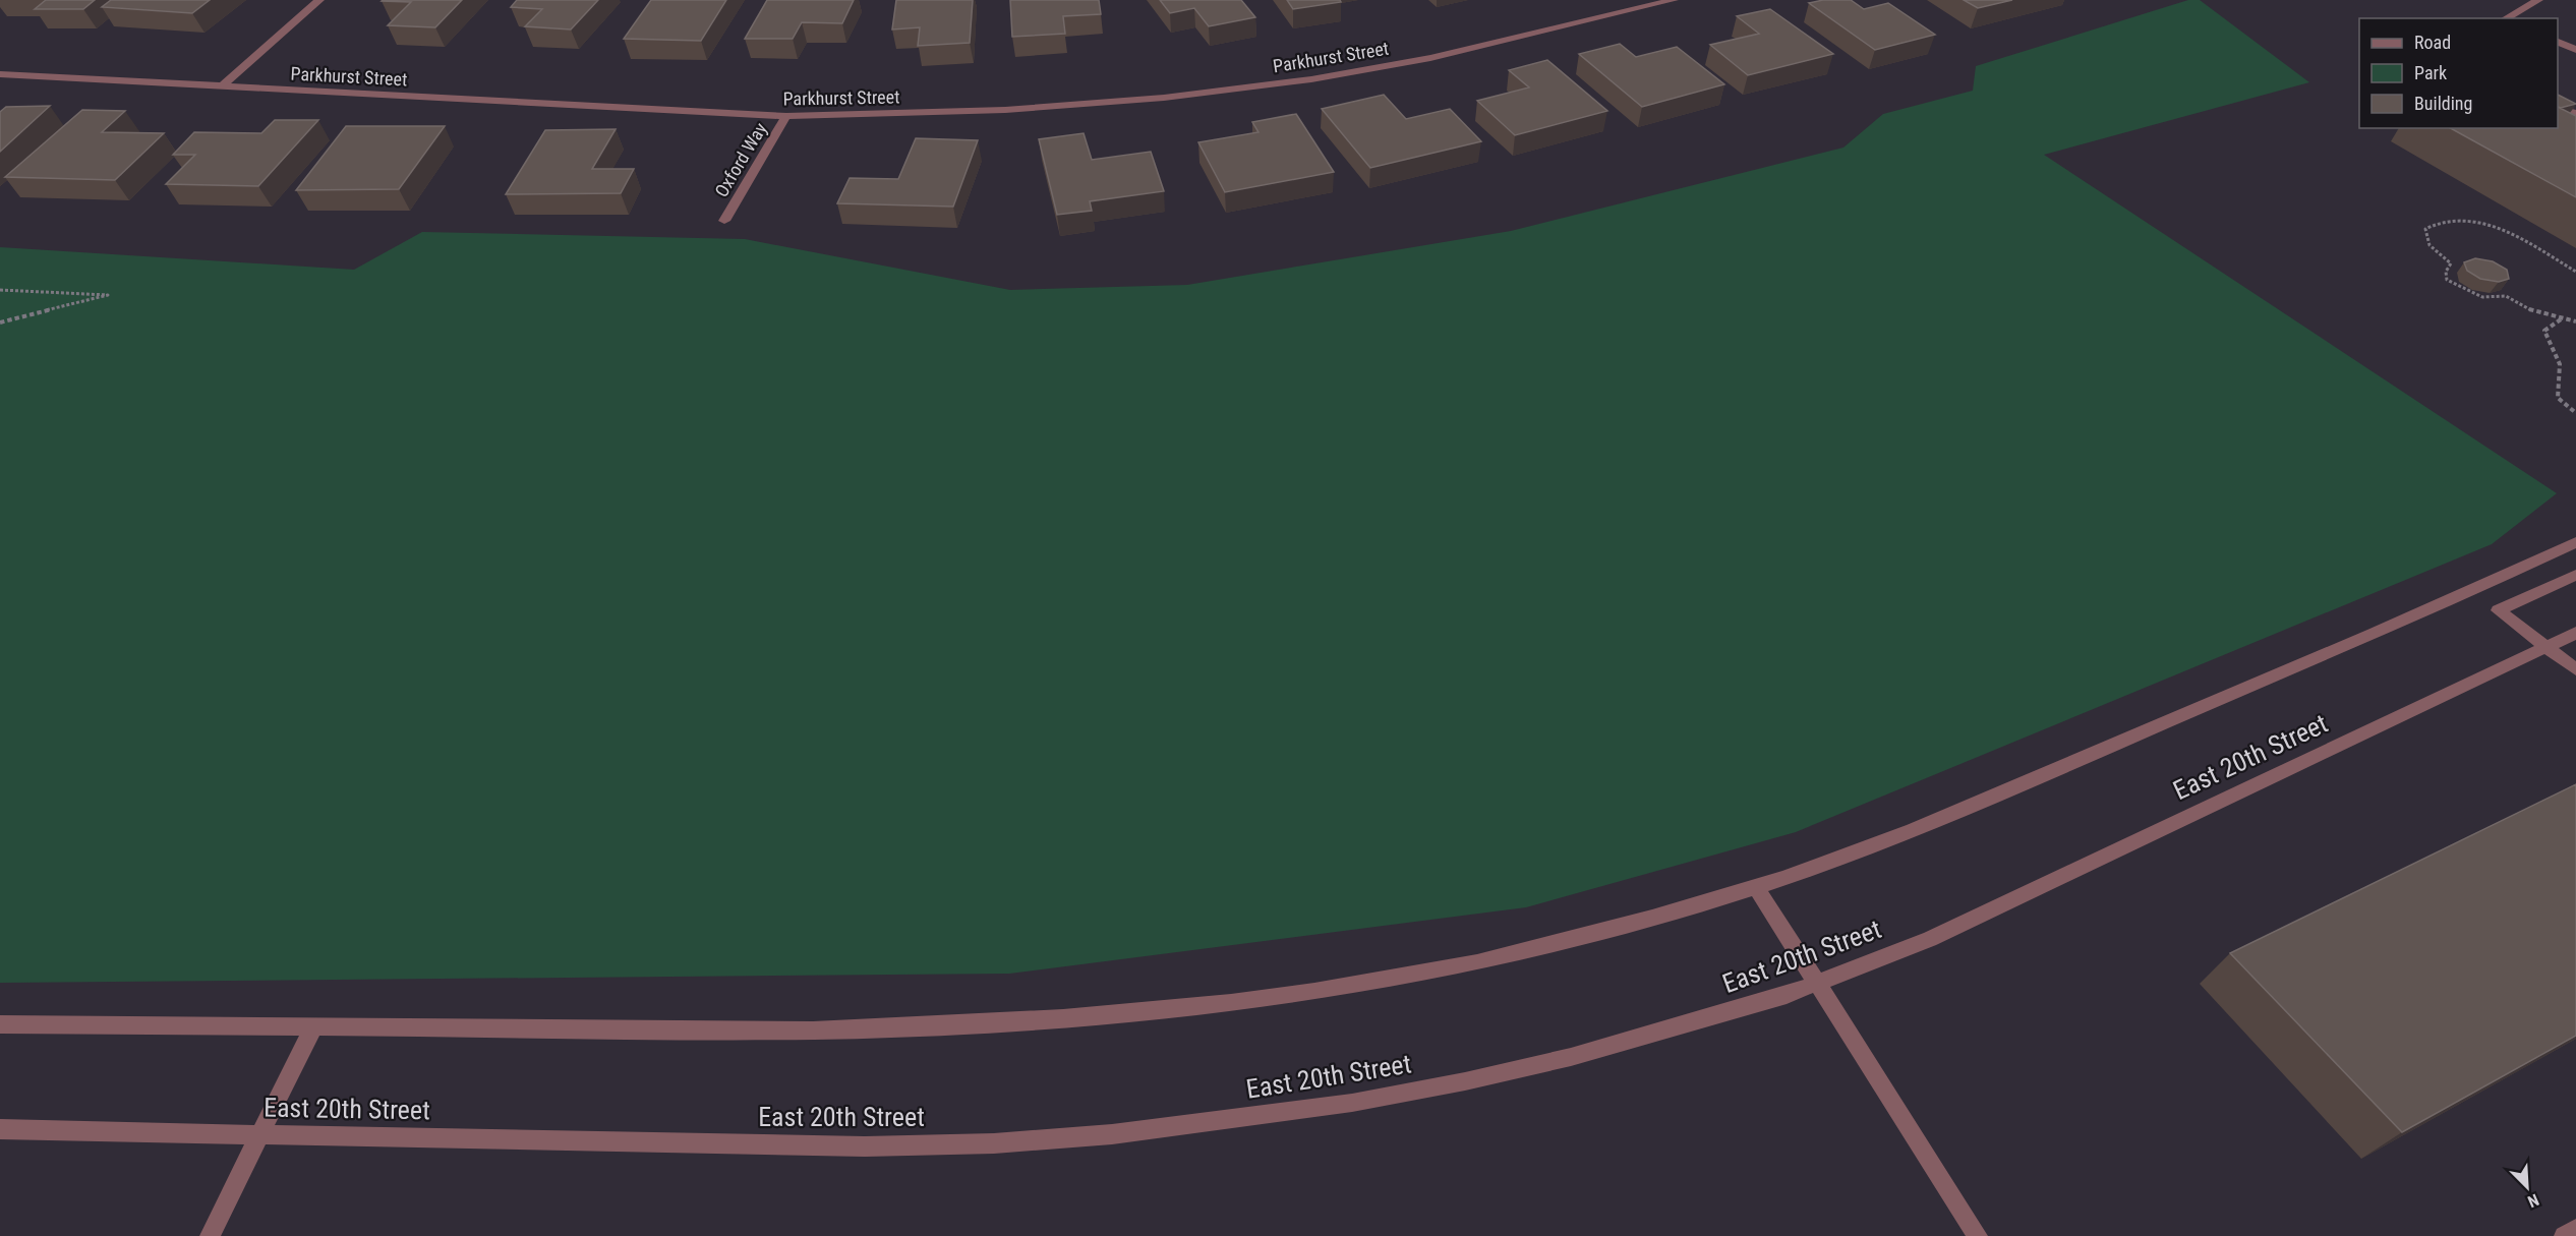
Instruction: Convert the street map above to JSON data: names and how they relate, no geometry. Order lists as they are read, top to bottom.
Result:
{
  "streets": {
    "street": ["Parkhurst Street", "Oxford Way", "East 20th Street"]
  },
  "crossings": [
    ["Parkhurst Street", "Oxford Way"]
  ],
  "legend": ["Road", "Park", "Building"],
  "north": "bottom right"
}
